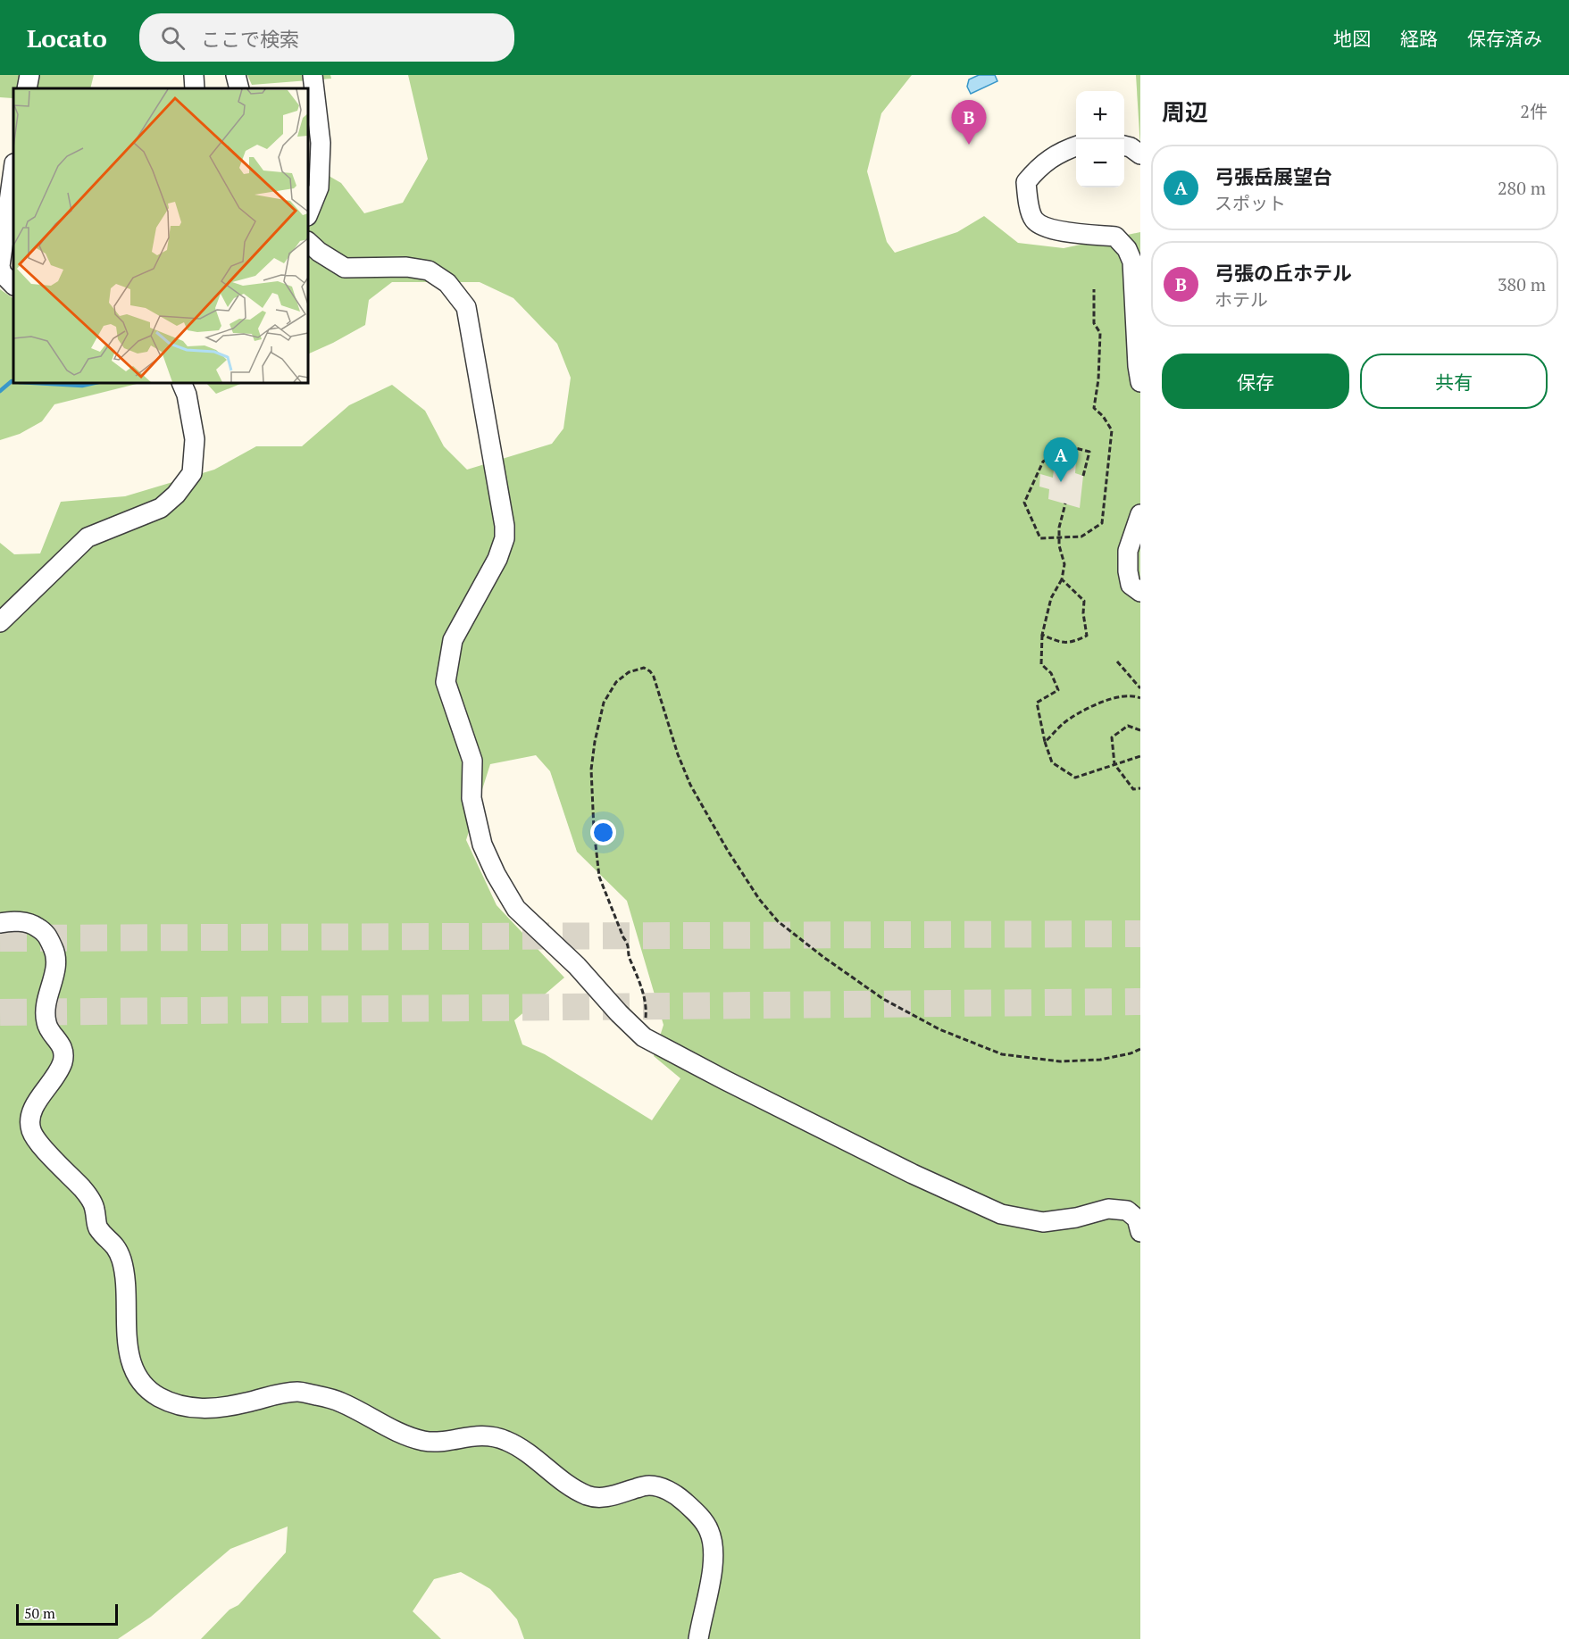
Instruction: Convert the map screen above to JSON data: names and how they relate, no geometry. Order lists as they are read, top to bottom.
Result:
{
  "scale_bar": "50 m",
  "page": {
    "header": "Locato",
    "search": "ここで検索",
    "nav": ["地図", "経路", "保存済み"],
    "heading": ["周辺", "2件"],
    "map_buttons": ["+", "−"],
    "pins": ["B", "A"],
    "list": [
      {
        "mark": "A",
        "name": "弓張岳展望台",
        "note": "スポット",
        "value": "280 m"
      },
      {
        "mark": "B",
        "name": "弓張の丘ホテル",
        "note": "ホテル",
        "value": "380 m"
      }
    ],
    "buttons": ["保存", "共有"],
    "scale": "50 m"
  }
}
